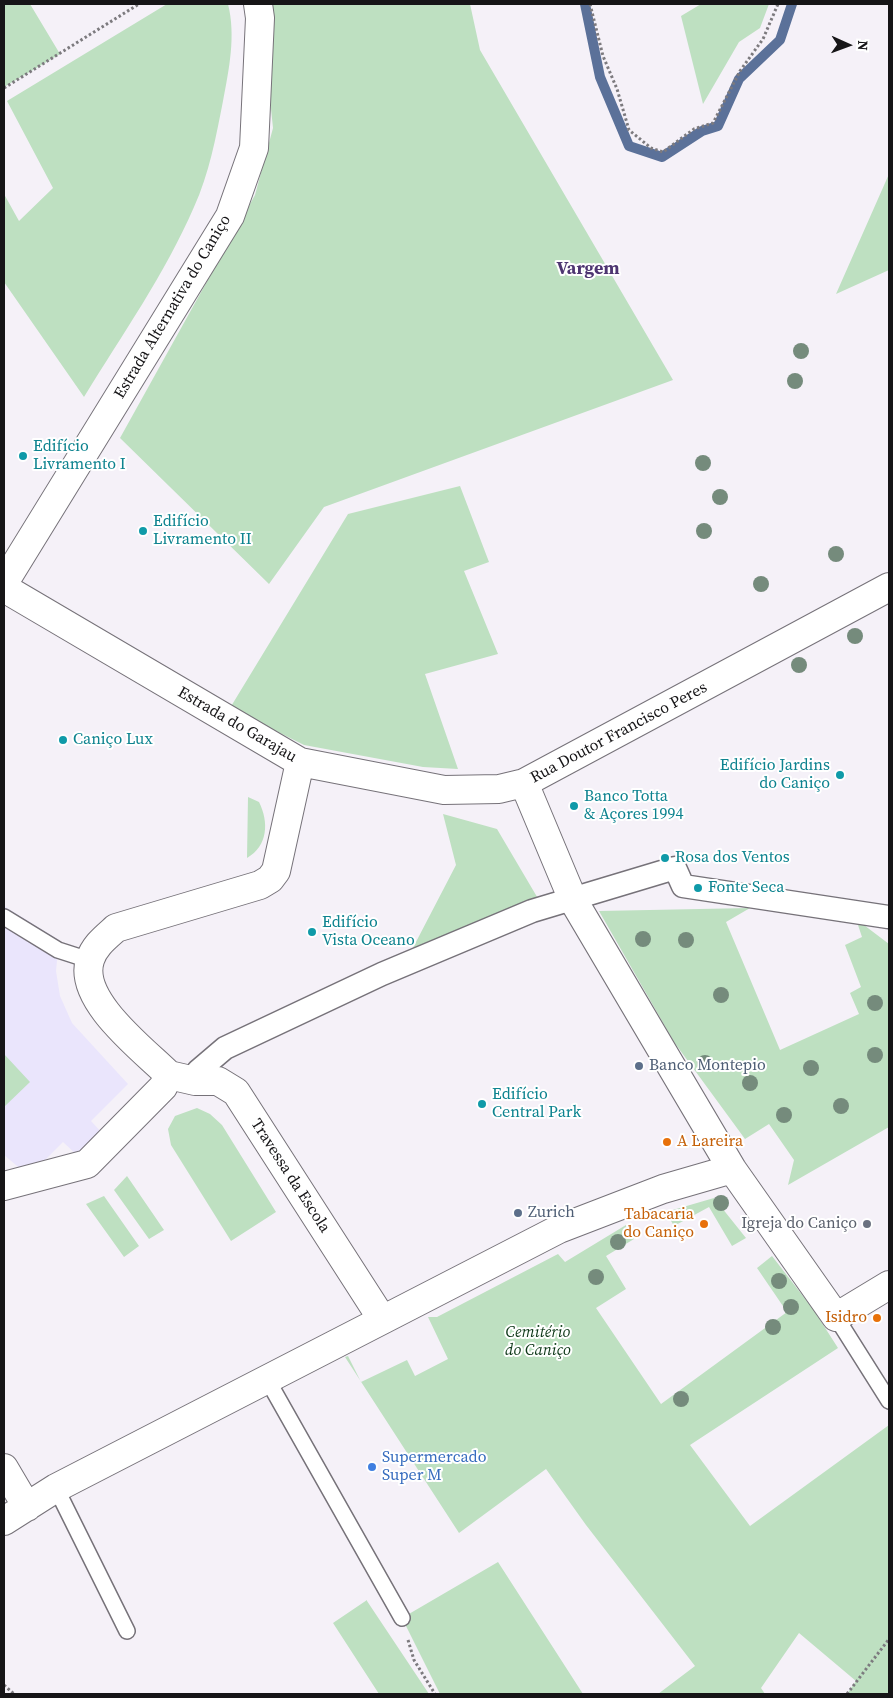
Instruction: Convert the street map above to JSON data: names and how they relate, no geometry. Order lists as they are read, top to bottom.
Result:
{
  "streets": {
    "street": [
      "Estrada Alternativa do Caniço",
      "Estrada do Garajau",
      "Rua Doutor Francisco Peres",
      "Travessa da Escola"
    ]
  },
  "crossings": [
    ["Estrada do Garajau", "Rua Doutor Francisco Peres"]
  ],
  "districts": ["Vargem"],
  "parks": ["Cemitério do Caniço"],
  "places": [
    "Edifício Livramento I",
    "Edifício Livramento II",
    "Caniço Lux",
    "Edifício Jardins do Caniço",
    "Banco Totta & Açores 1994",
    "Rosa dos Ventos",
    "Fonte Seca",
    "Edifício Vista Oceano",
    "Banco Montepio",
    "Edifício Central Park",
    "A Lareira",
    "Zurich",
    "Tabacaria do Caniço",
    "Igreja do Caniço",
    "Isidro",
    "Supermercado Super M"
  ],
  "north": "right"
}
